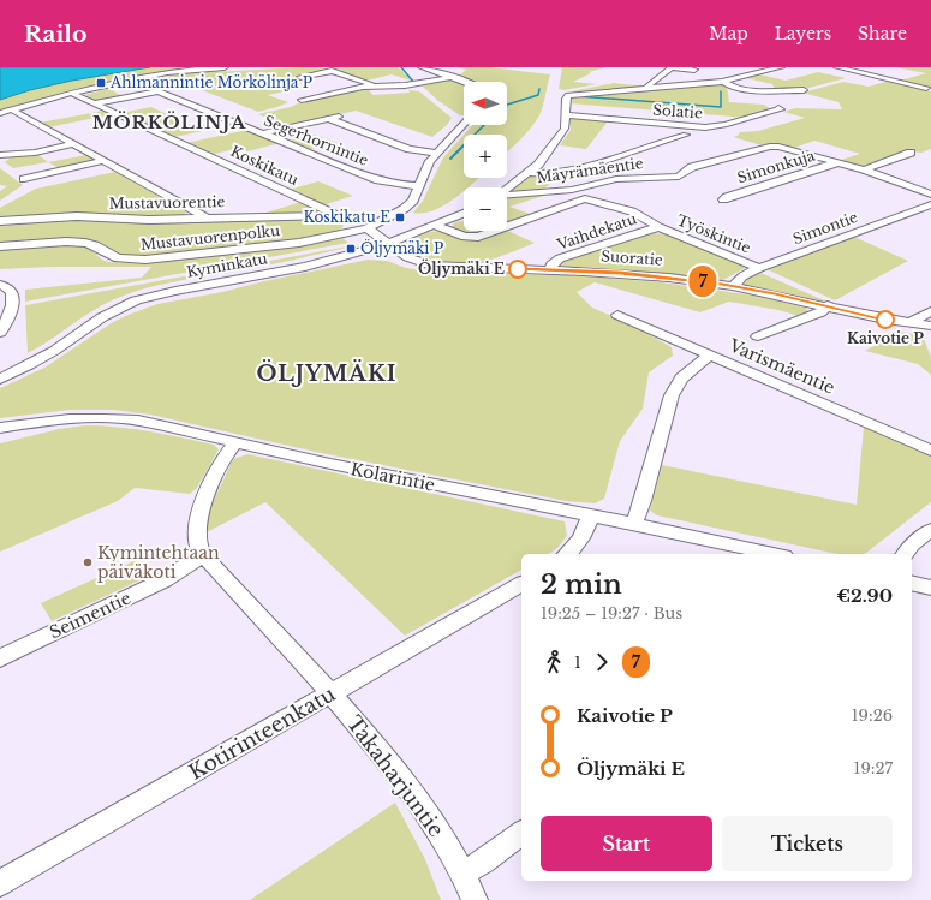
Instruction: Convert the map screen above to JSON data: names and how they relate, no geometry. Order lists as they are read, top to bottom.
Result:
{
  "streets": {
    "street": [
      "Solatie",
      "Segerhornintie",
      "Koskikatu",
      "Simonkuja",
      "Mäyrämäentie",
      "Mustavuorentie",
      "Simontie",
      "Vaihdekatu",
      "Työskintie",
      "Mustavuorenpolku",
      "Suoratie",
      "Kyminkatu",
      "Varismäentie",
      "Kolarintie",
      "Seimentie",
      "Kotirinteenkatu",
      "Takaharjuntie"
    ]
  },
  "crossings": [
    ["Segerhornintie", "Koskikatu"],
    ["Segerhornintie", "Mustavuorenpolku"],
    ["Koskikatu", "Mustavuorentie"],
    ["Simonkuja", "Mäyrämäentie"],
    ["Simontie", "Työskintie"],
    ["Simontie", "Suoratie"],
    ["Vaihdekatu", "Työskintie"],
    ["Vaihdekatu", "Suoratie"],
    ["Työskintie", "Kyminkatu"],
    ["Mustavuorenpolku", "Suoratie"],
    ["Suoratie", "Kyminkatu"],
    ["Seimentie", "Takaharjuntie"],
    ["Kotirinteenkatu", "Takaharjuntie"]
  ],
  "districts": ["MÖRKÖLINJA", "ÖLJYMÄKI"],
  "places": {
    "transit": ["Ahlmannintie Mörkölinja P", "Koskikatu E", "Öljymäki P"],
    "other": ["Öljymäki E", "Kaivotie P", "Kymintehtaan päiväkoti"]
  },
  "lines": ["bus line 7"],
  "north": "left",
  "page": {
    "header": "Railo",
    "nav": ["Map", "Layers", "Share"],
    "on_map": "7",
    "map_buttons": ["+", "−"],
    "heading": ["2 min", "19:25 – 19:27 · Bus", "€2.90"],
    "legs": ["1", "7"],
    "list": [
      {
        "name": "Kaivotie P",
        "value": "19:26"
      },
      {
        "name": "Öljymäki E",
        "value": "19:27"
      }
    ],
    "buttons": ["Start", "Tickets"]
  }
}
